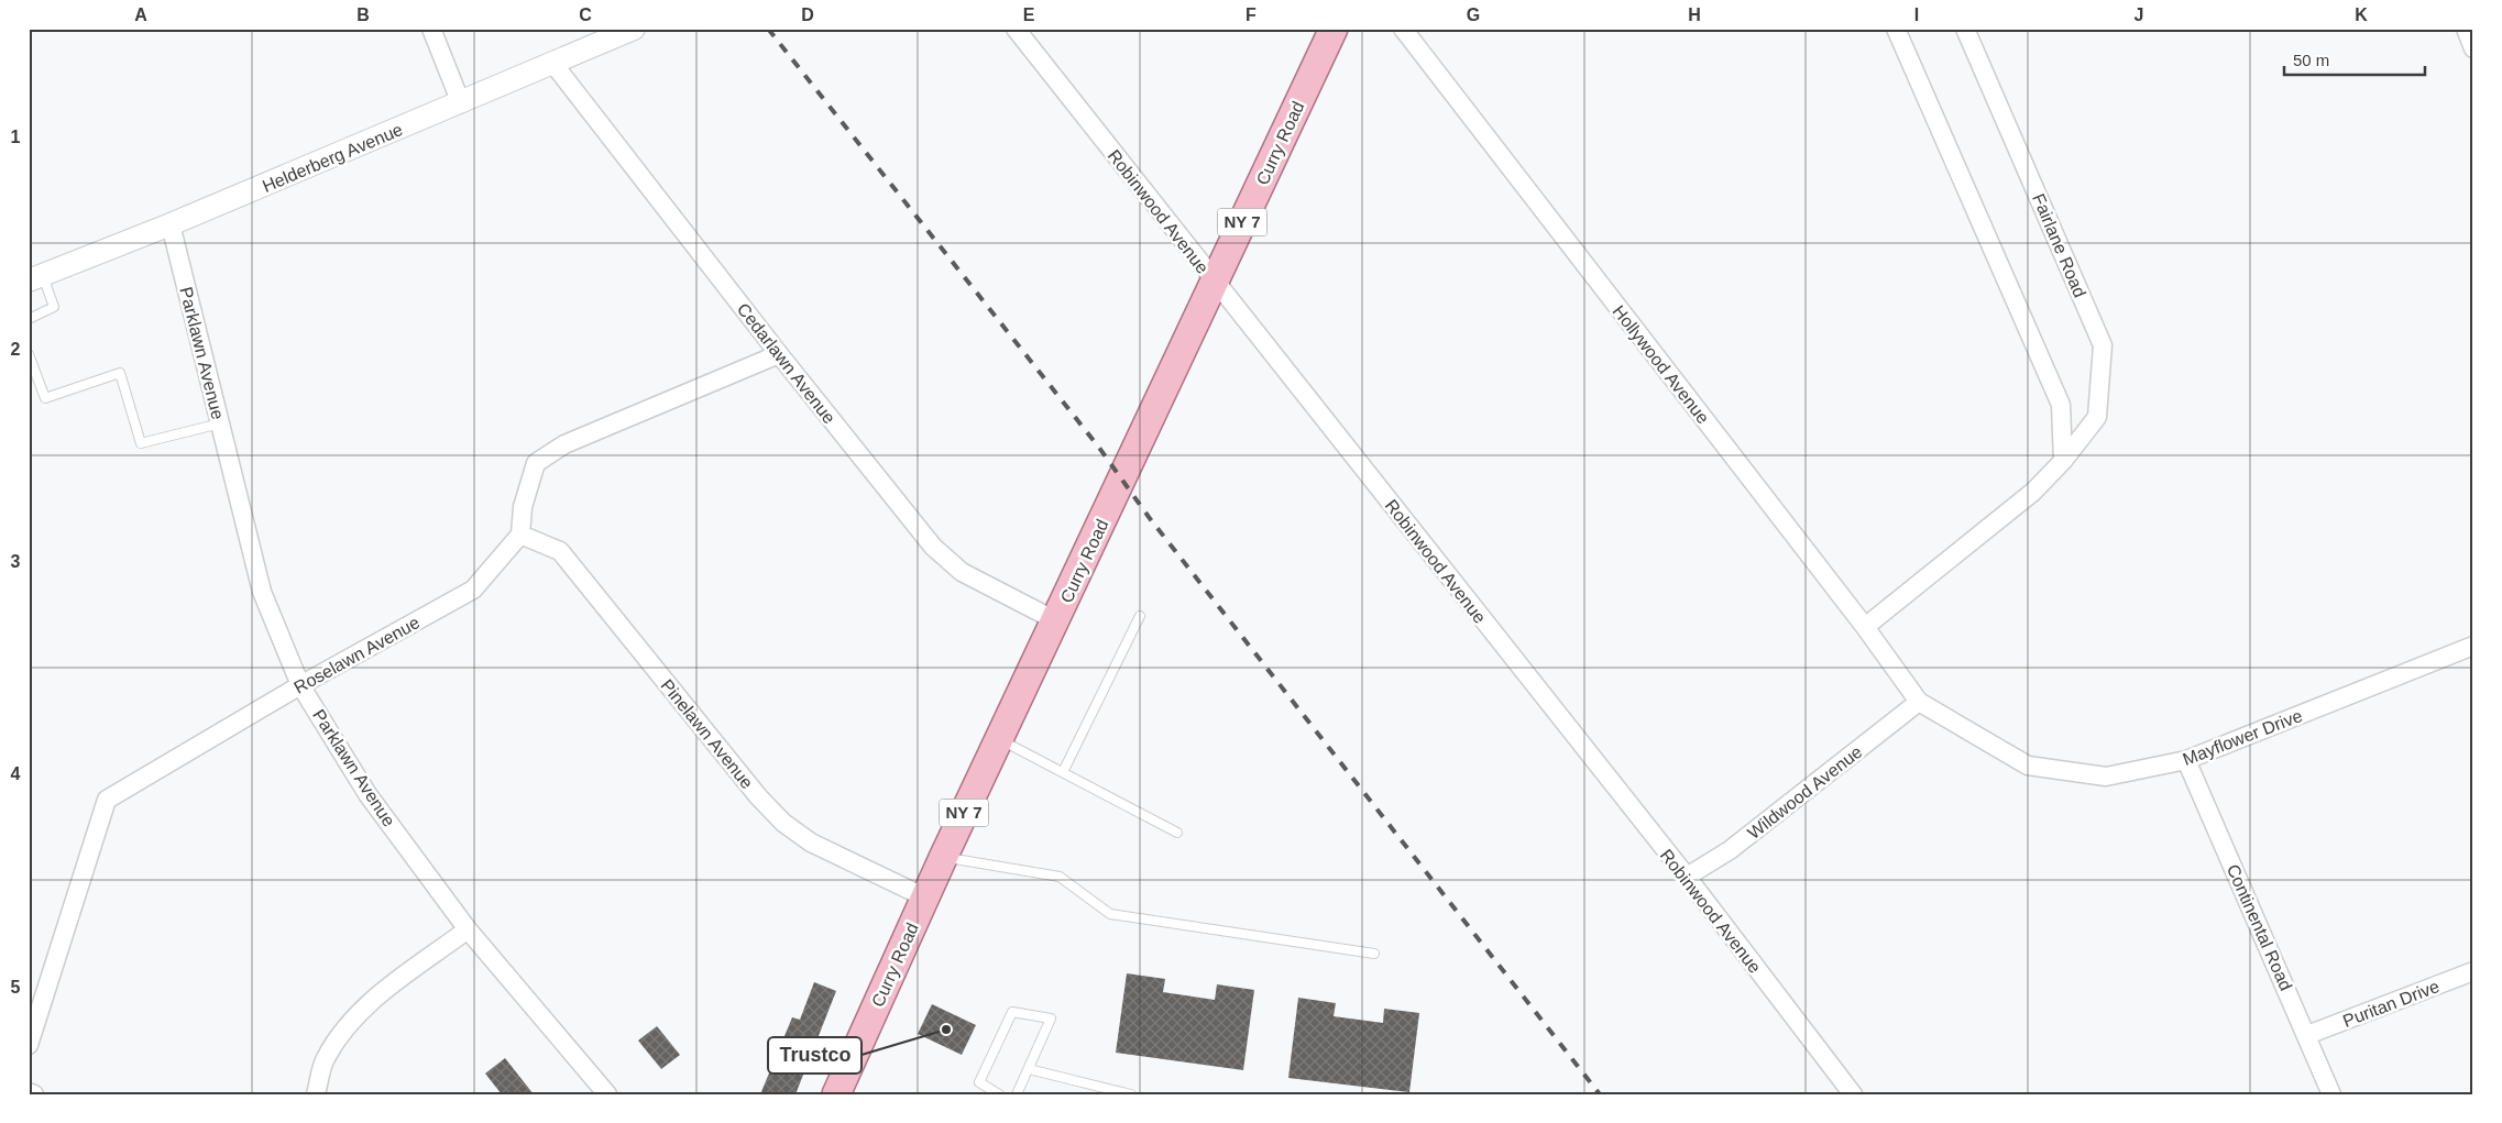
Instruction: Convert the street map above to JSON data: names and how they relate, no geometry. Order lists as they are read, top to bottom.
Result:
{
  "streets": {
    "main road": ["Curry Road", "NY 7"],
    "street": [
      "Helderberg Avenue",
      "Robinwood Avenue",
      "Fairlane Road",
      "Parklawn Avenue",
      "Cedarlawn Avenue",
      "Hollywood Avenue",
      "Roselawn Avenue",
      "Pinelawn Avenue",
      "Mayflower Drive",
      "Wildwood Avenue",
      "Continental Road",
      "Puritan Drive"
    ]
  },
  "crossings": [
    ["Curry Road", "Robinwood Avenue"],
    ["Curry Road", "Cedarlawn Avenue"],
    ["Curry Road", "Pinelawn Avenue"],
    ["Helderberg Avenue", "Parklawn Avenue"],
    ["Helderberg Avenue", "Cedarlawn Avenue"],
    ["Robinwood Avenue", "Wildwood Avenue"],
    ["Fairlane Road", "Hollywood Avenue"],
    ["Parklawn Avenue", "Roselawn Avenue"],
    ["Hollywood Avenue", "Mayflower Drive"],
    ["Hollywood Avenue", "Wildwood Avenue"],
    ["Roselawn Avenue", "Pinelawn Avenue"],
    ["Mayflower Drive", "Wildwood Avenue"],
    ["Mayflower Drive", "Continental Road"],
    ["Continental Road", "Puritan Drive"]
  ],
  "places": ["Trustco"],
  "scale_bar": "50 m",
  "grid": {
    "columns": [
      "A",
      "B",
      "C",
      "D",
      "E",
      "F",
      "G",
      "H",
      "I",
      "J",
      "K"
    ],
    "rows": [
      "1",
      "2",
      "3",
      "4",
      "5"
    ]
  }
}
